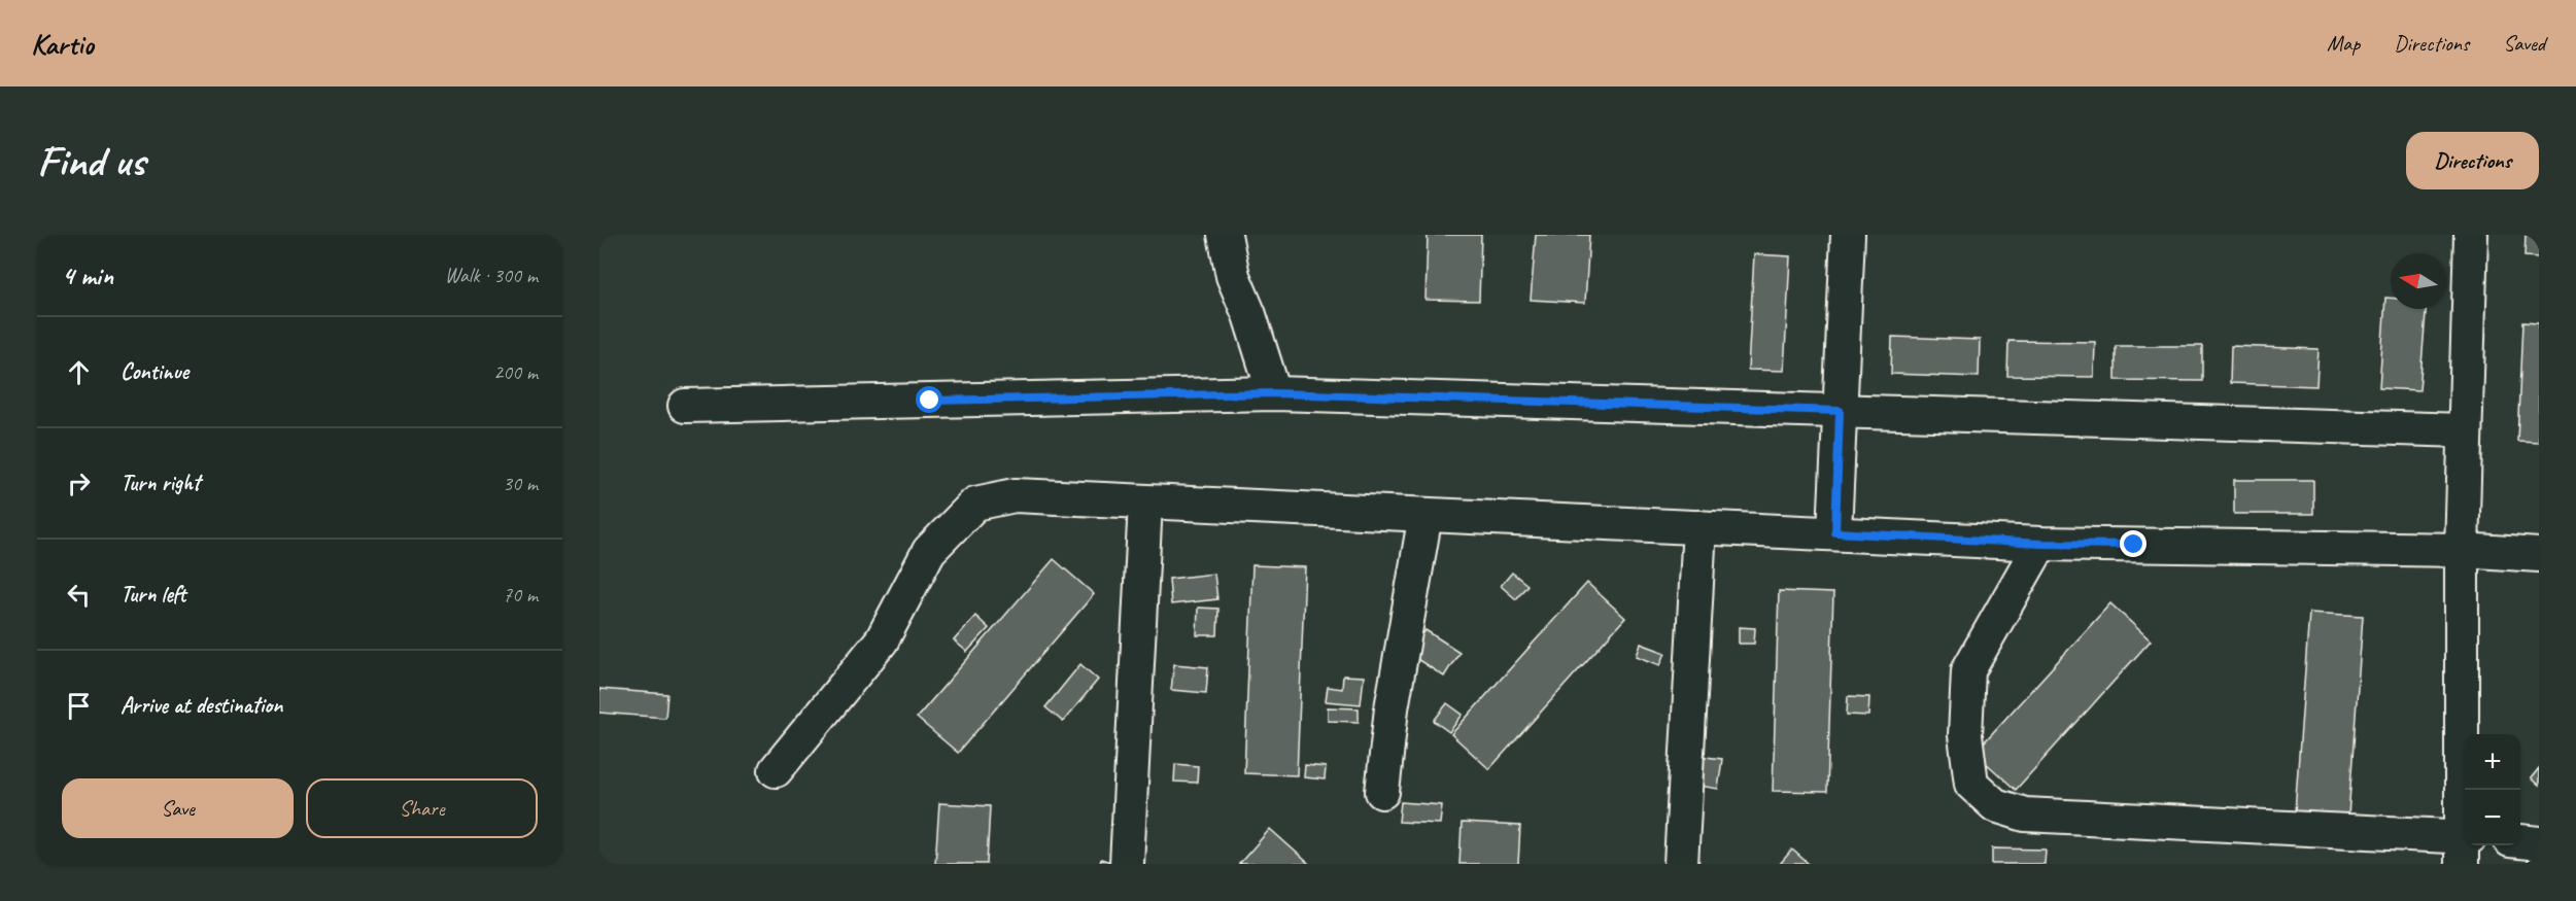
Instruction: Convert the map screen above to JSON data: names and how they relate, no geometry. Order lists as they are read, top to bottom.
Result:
{
  "north": "left",
  "page": {
    "header": "Kartio",
    "nav": ["Map", "Directions", "Saved"],
    "buttons": [
      "Directions",
      ["Save", "Share"]
    ],
    "title": "Find us",
    "heading": ["4 min", "Walk · 300 m"],
    "list": [
      ["Continue", "200 m"],
      ["Turn right", "30 m"],
      ["Turn left", "70 m"],
      "Arrive at destination"
    ],
    "map_buttons": ["+", "−"]
  }
}
